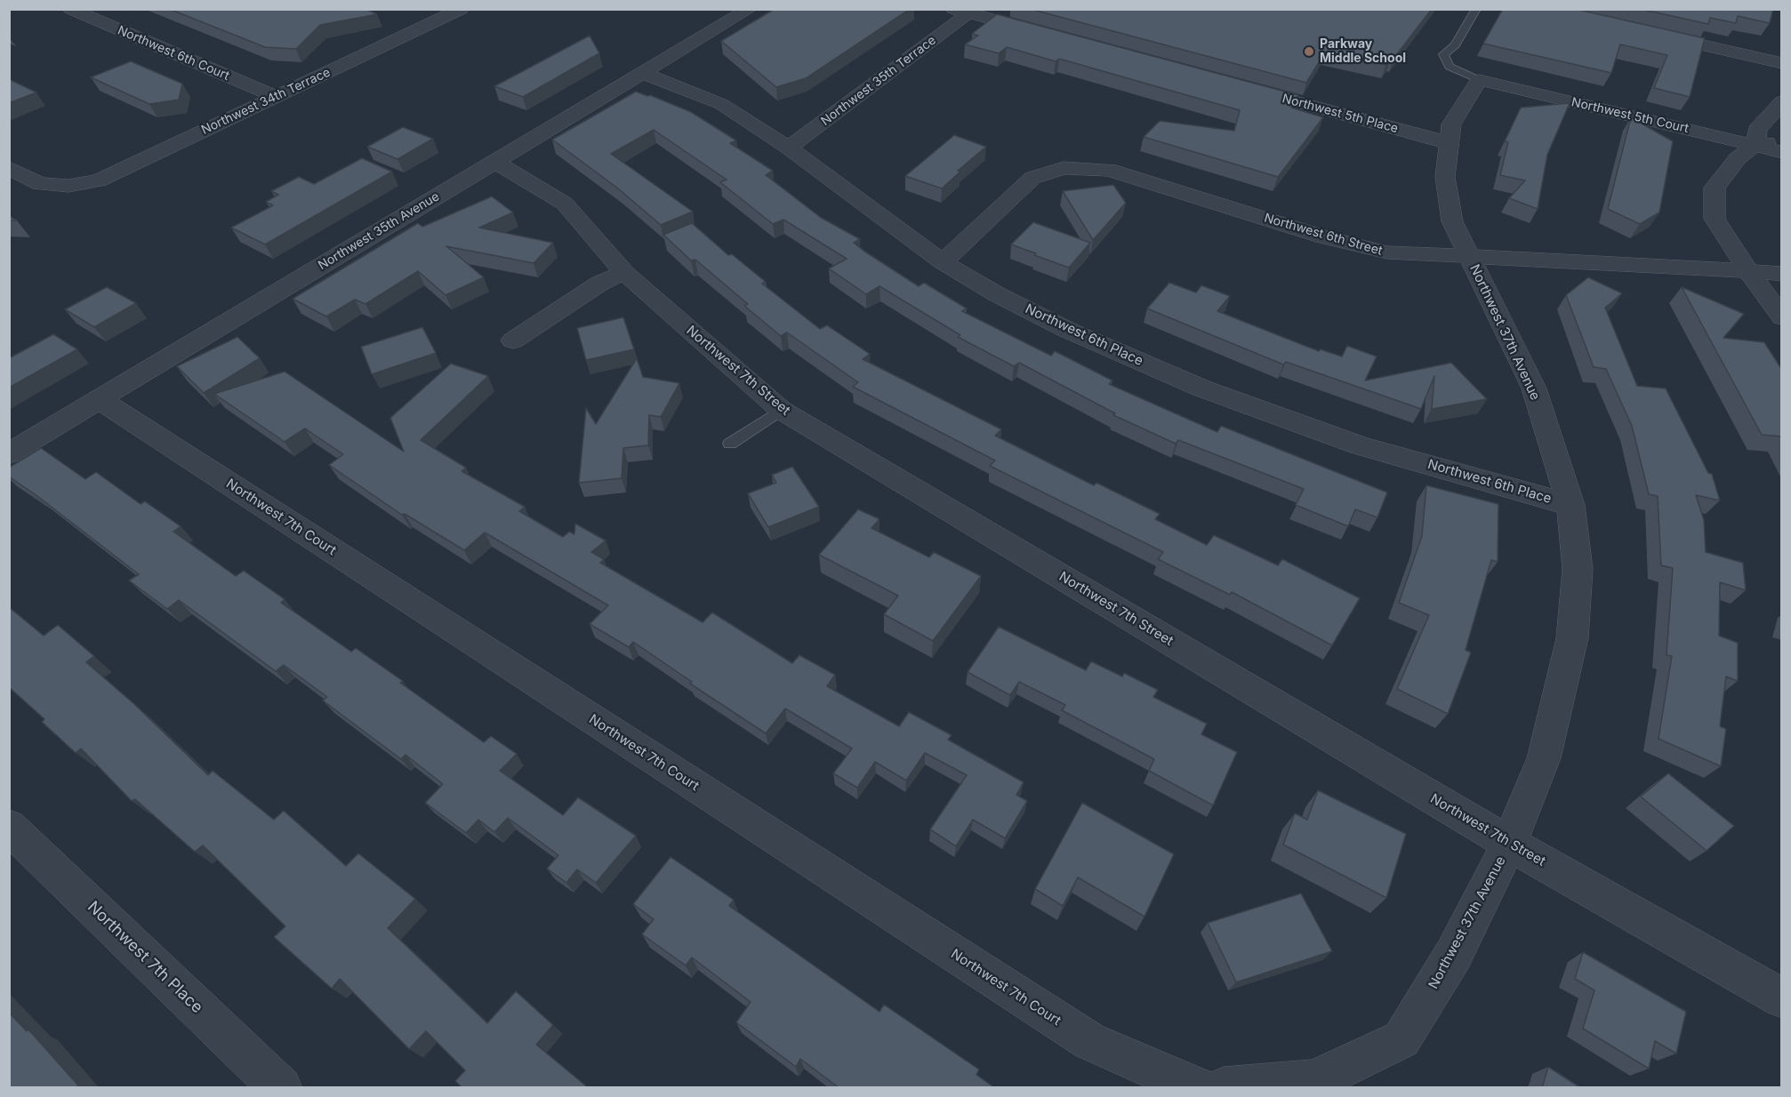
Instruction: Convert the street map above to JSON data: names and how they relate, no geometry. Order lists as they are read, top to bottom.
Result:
{
  "streets": {
    "street": [
      "Northwest 6th Court",
      "Northwest 35th Terrace",
      "Northwest 34th Terrace",
      "Northwest 5th Place",
      "Northwest 5th Court",
      "Northwest 35th Avenue",
      "Northwest 6th Street",
      "Northwest 37th Avenue",
      "Northwest 6th Place",
      "Northwest 7th Street",
      "Northwest 7th Court",
      "Northwest 7th Place"
    ]
  },
  "crossings": [
    ["Northwest 6th Court", "Northwest 34th Terrace"],
    ["Northwest 35th Terrace", "Northwest 6th Place"],
    ["Northwest 5th Place", "Northwest 37th Avenue"],
    ["Northwest 5th Court", "Northwest 37th Avenue"],
    ["Northwest 35th Avenue", "Northwest 6th Place"],
    ["Northwest 35th Avenue", "Northwest 7th Street"],
    ["Northwest 35th Avenue", "Northwest 7th Court"],
    ["Northwest 6th Street", "Northwest 37th Avenue"],
    ["Northwest 6th Street", "Northwest 6th Place"],
    ["Northwest 37th Avenue", "Northwest 6th Place"],
    ["Northwest 37th Avenue", "Northwest 7th Street"]
  ],
  "places": ["Parkway Middle School"]
}
